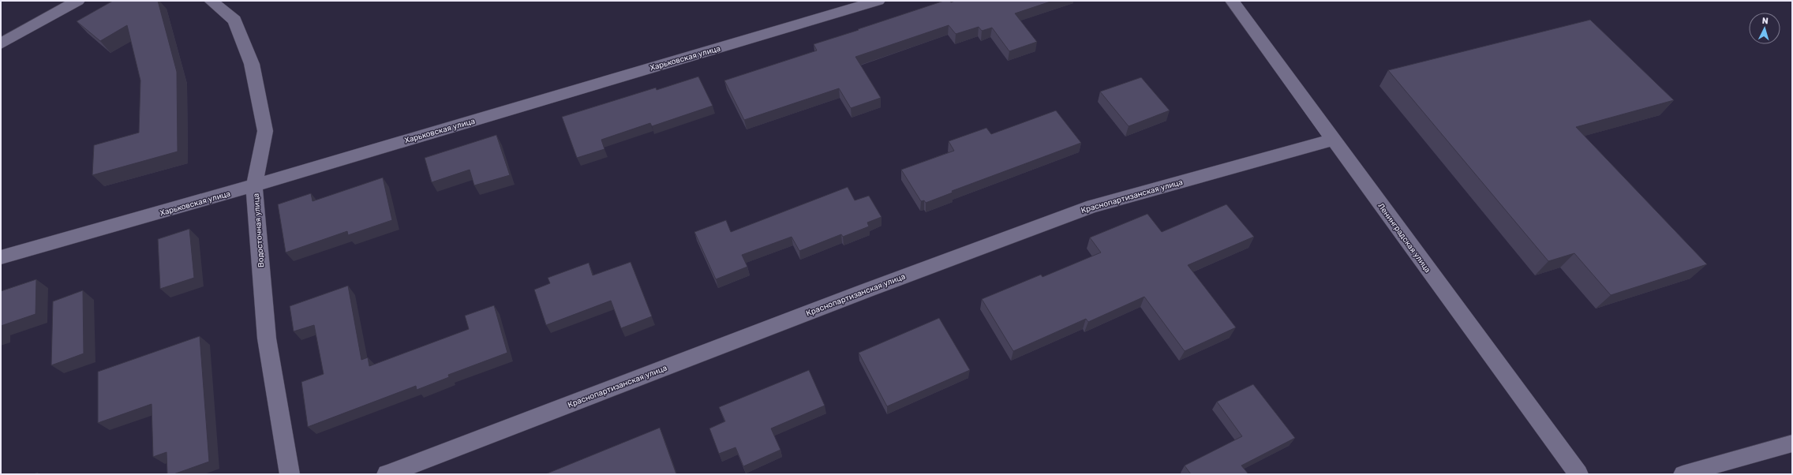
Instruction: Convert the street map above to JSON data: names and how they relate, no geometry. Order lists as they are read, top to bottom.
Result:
{
  "streets": {
    "street": [
      "Харьковская улица",
      "Краснопартизанская улица",
      "Водосточная улица",
      "Ленинградская улица"
    ]
  },
  "crossings": [
    ["Харьковская улица", "Водосточная улица"],
    ["Краснопартизанская улица", "Ленинградская улица"]
  ],
  "north": "top"
}
